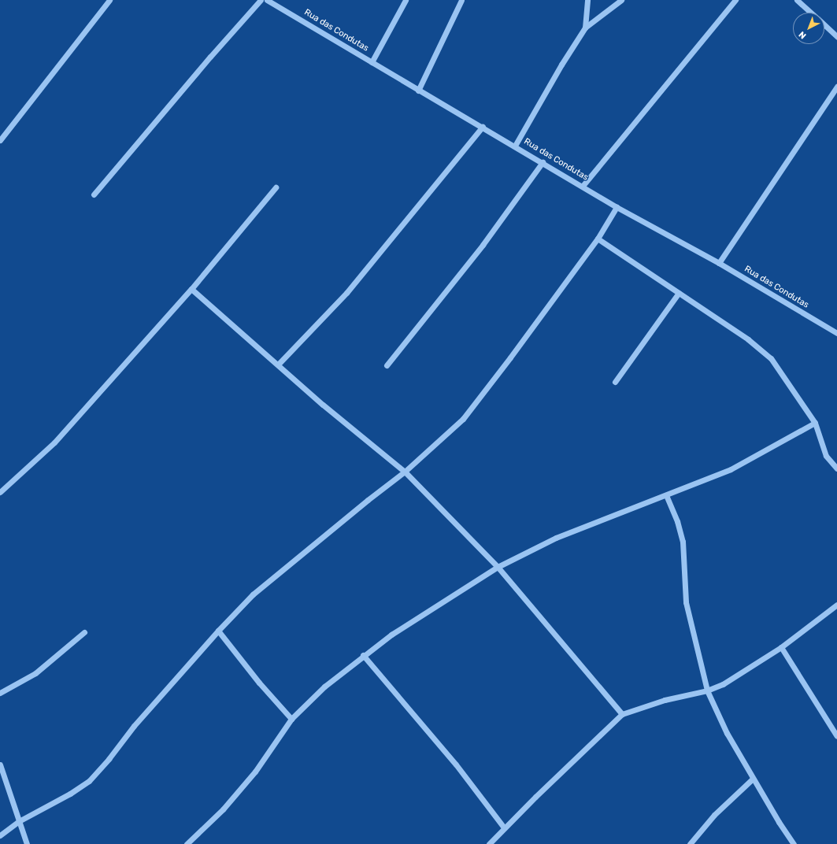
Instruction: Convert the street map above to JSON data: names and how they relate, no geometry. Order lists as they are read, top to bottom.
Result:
{
  "streets": {
    "street": ["Rua das Condutas"]
  },
  "north": "bottom left"
}
